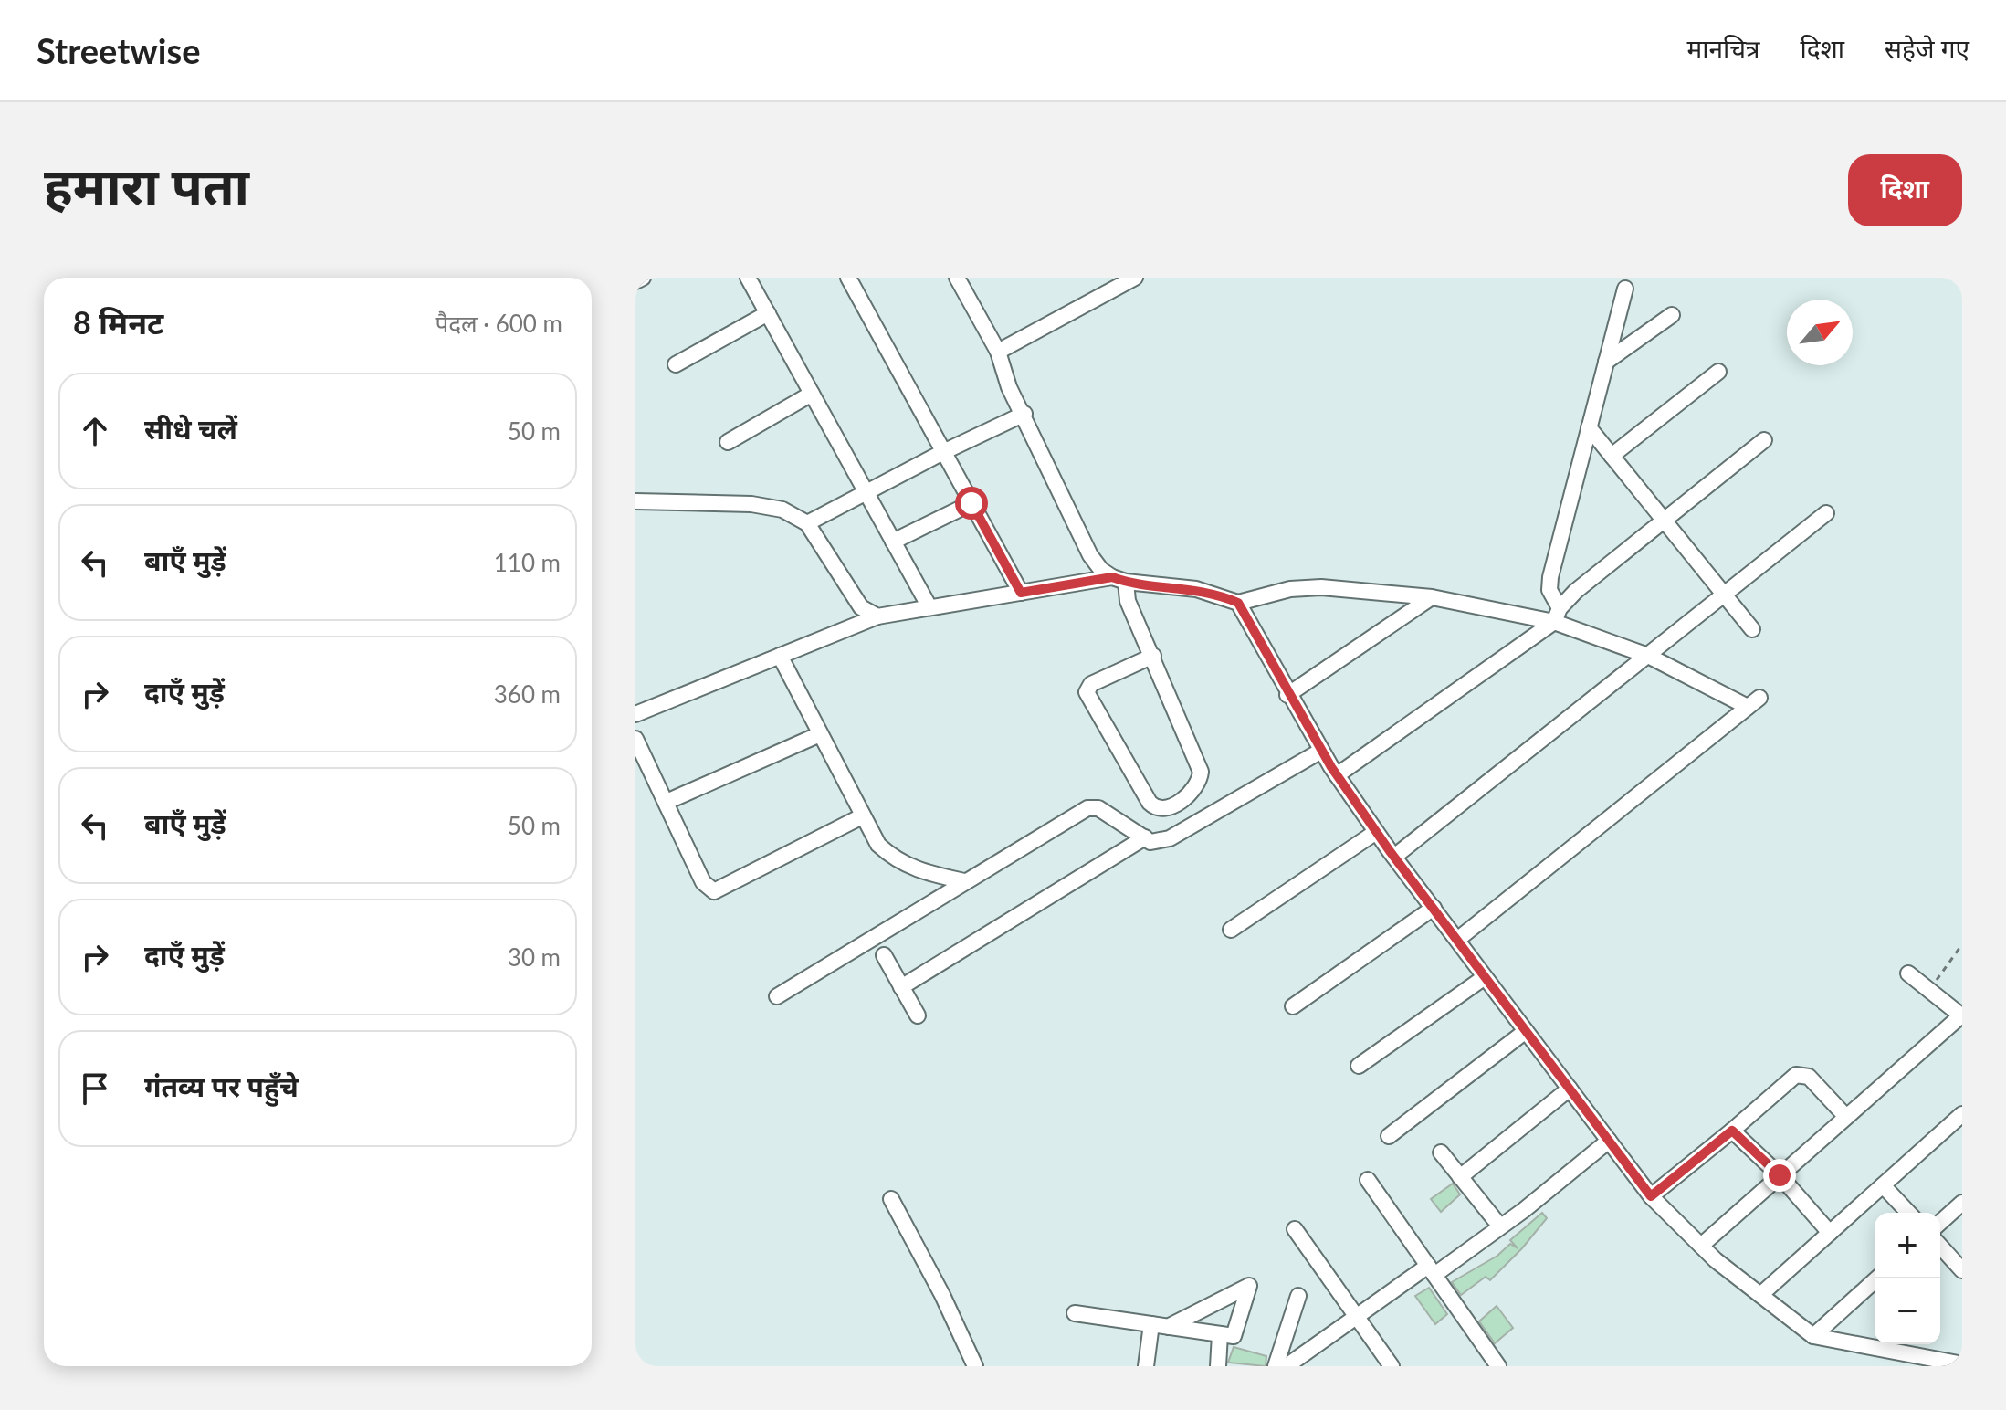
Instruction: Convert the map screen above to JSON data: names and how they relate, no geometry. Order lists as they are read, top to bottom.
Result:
{
  "north": "top right",
  "page": {
    "header": "Streetwise",
    "nav": ["मानचित्र", "दिशा", "सहेजे गए"],
    "title": "हमारा पता",
    "buttons": "दिशा",
    "heading": ["8 मिनट", "पैदल · 600 m"],
    "list": [
      ["सीधे चलें", "50 m"],
      ["बाएँ मुड़ें", "110 m"],
      ["दाएँ मुड़ें", "360 m"],
      ["बाएँ मुड़ें", "50 m"],
      ["दाएँ मुड़ें", "30 m"],
      "गंतव्य पर पहुँचे"
    ],
    "map_buttons": ["+", "−"]
  }
}
